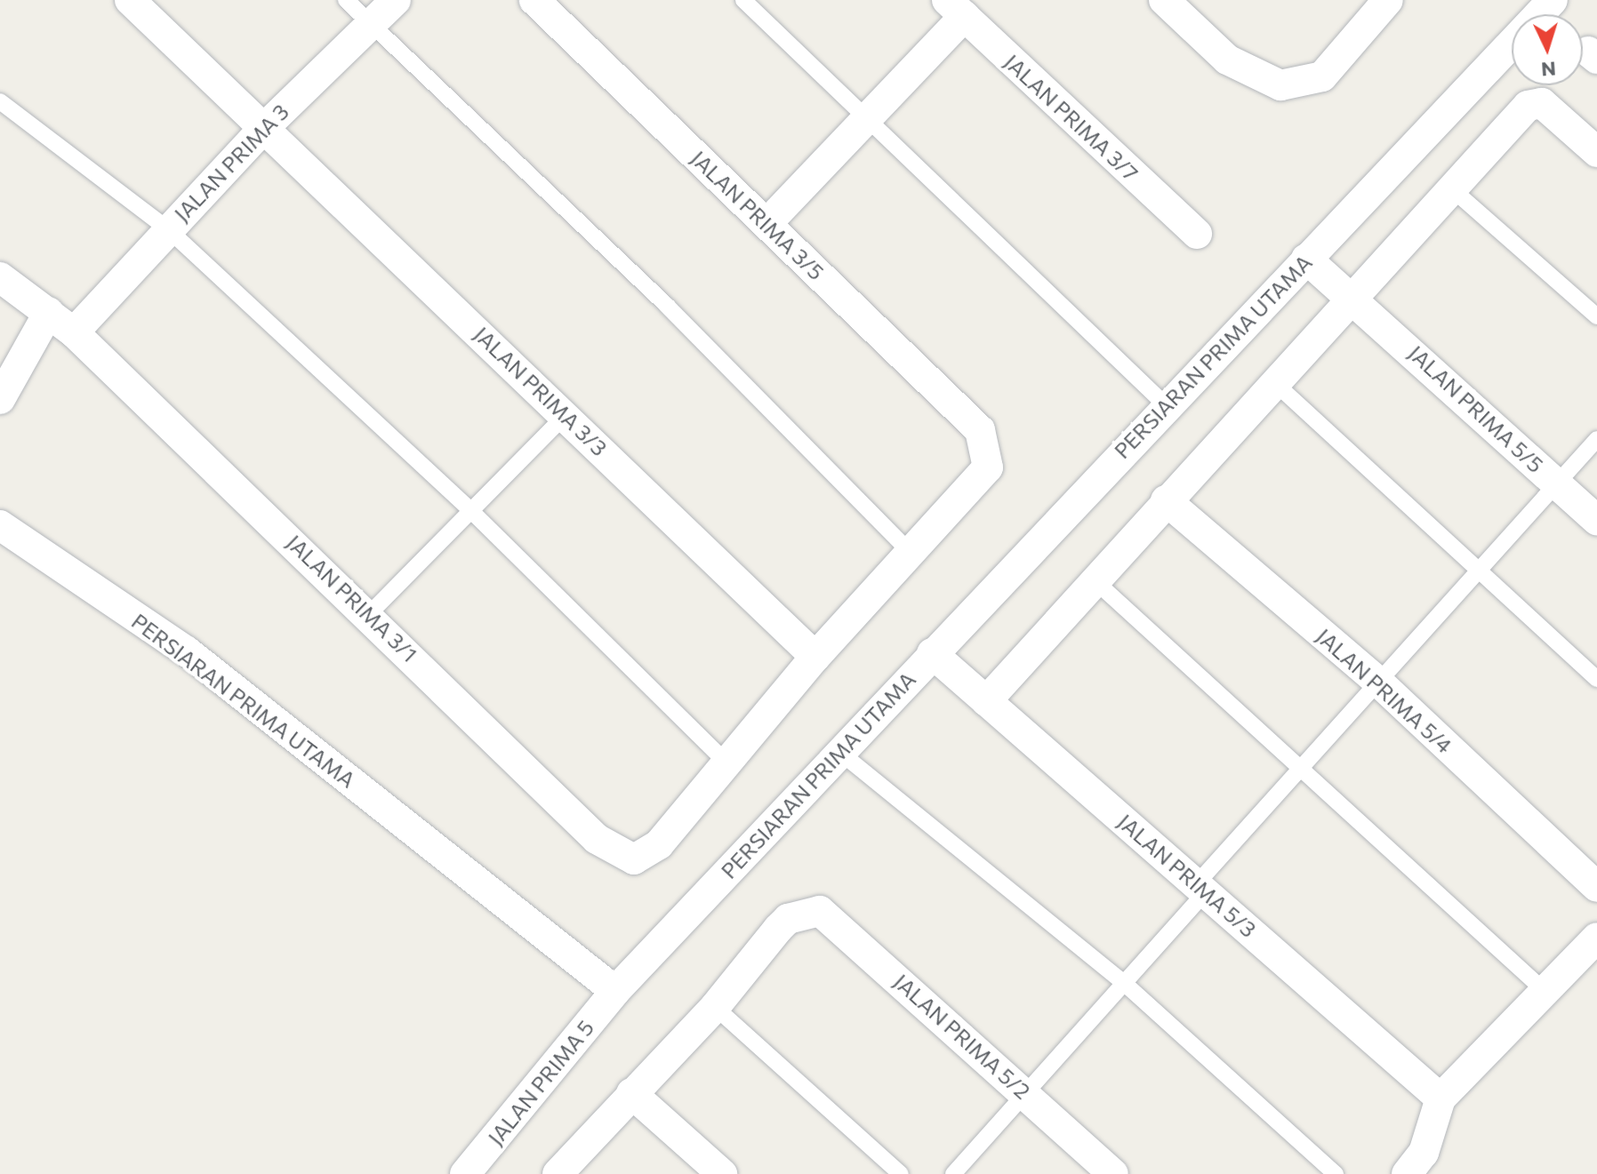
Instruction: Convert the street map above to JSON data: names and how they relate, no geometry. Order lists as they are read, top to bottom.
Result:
{
  "streets": {
    "street": [
      "JALAN PRIMA 3/7",
      "JALAN PRIMA 3",
      "JALAN PRIMA 3/5",
      "PERSIARAN PRIMA UTAMA",
      "JALAN PRIMA 3/3",
      "JALAN PRIMA 5/5",
      "JALAN PRIMA 3/1",
      "JALAN PRIMA 5/4",
      "JALAN PRIMA 5/3",
      "JALAN PRIMA 5/2",
      "JALAN PRIMA 5"
    ]
  },
  "crossings": [
    ["JALAN PRIMA 3", "JALAN PRIMA 3/3"],
    ["JALAN PRIMA 3", "JALAN PRIMA 3/1"],
    ["PERSIARAN PRIMA UTAMA", "JALAN PRIMA 5/5"],
    ["PERSIARAN PRIMA UTAMA", "JALAN PRIMA 5/3"],
    ["PERSIARAN PRIMA UTAMA", "JALAN PRIMA 5"]
  ],
  "north": "bottom"
}
